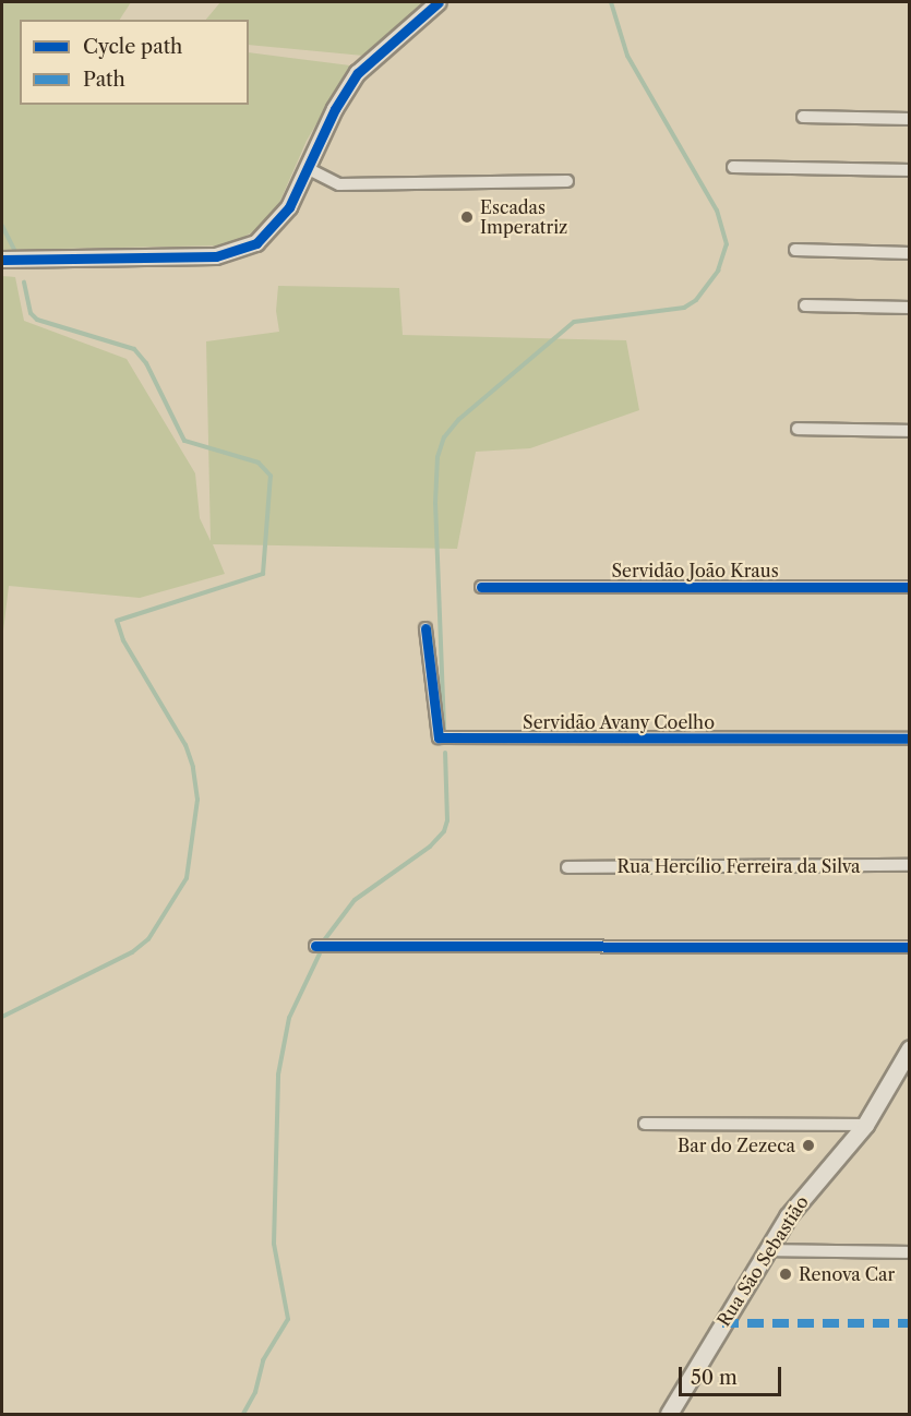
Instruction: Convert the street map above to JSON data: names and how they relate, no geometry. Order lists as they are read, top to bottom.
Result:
{
  "streets": {
    "main road": ["Rua São Sebastião"],
    "street": ["Servidão João Kraus", "Servidão Avany Coelho", "Rua Hercílio Ferreira da Silva"]
  },
  "places": ["Escadas Imperatriz", "Bar do Zezeca", "Renova Car"],
  "legend": ["Cycle path", "Path"],
  "scale_bar": "50 m"
}
